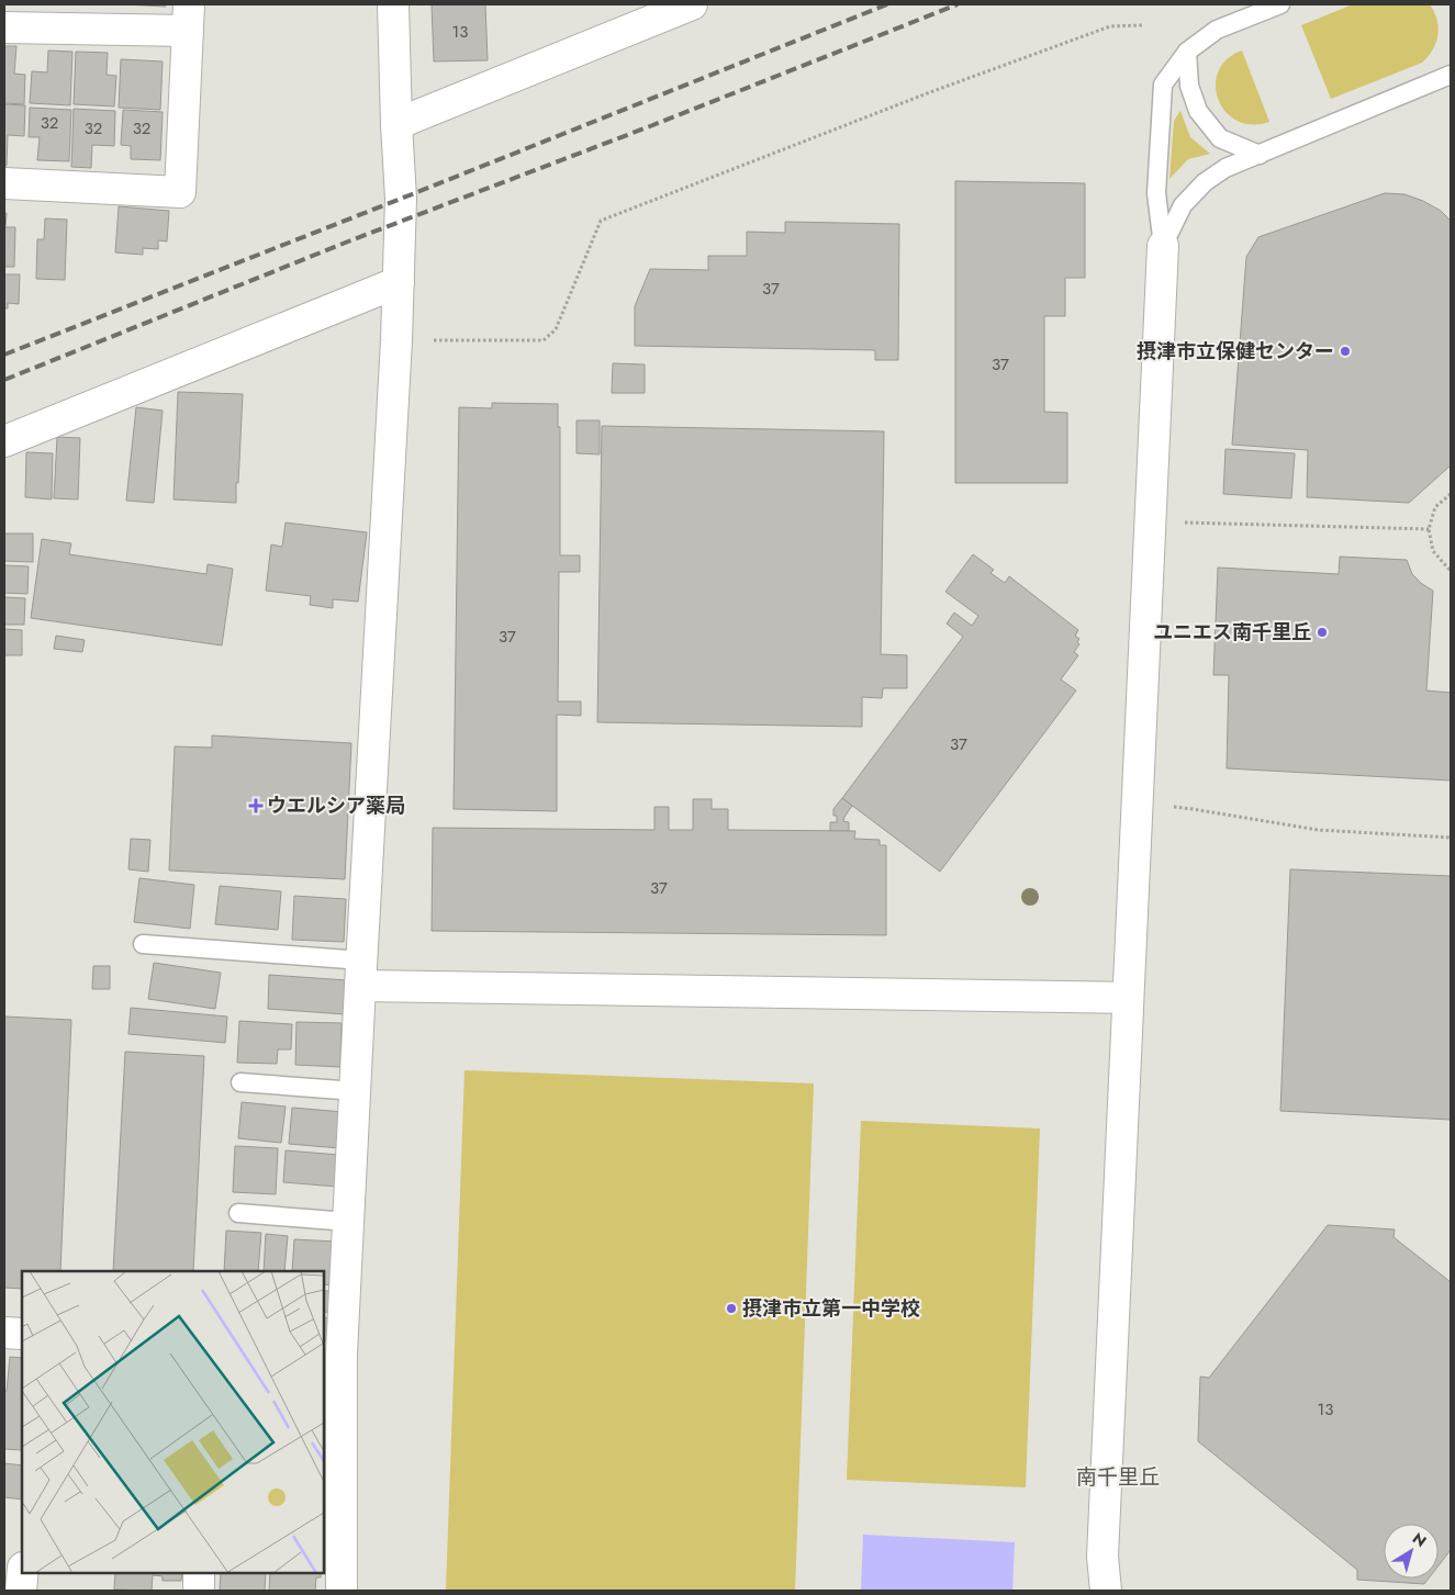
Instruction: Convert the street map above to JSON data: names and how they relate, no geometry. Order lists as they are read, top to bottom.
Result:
{
  "districts": ["南千里丘"],
  "places": {
    "other": ["摂津市立保健センター", "ユニエス南千里丘", "摂津市立第一中学校"],
    "health": ["ウエルシア薬局"]
  },
  "house_numbers": [
    "13",
    "32",
    "32",
    "32",
    "37",
    "37",
    "37",
    "37",
    "37",
    "13"
  ],
  "north": "top right"
}
